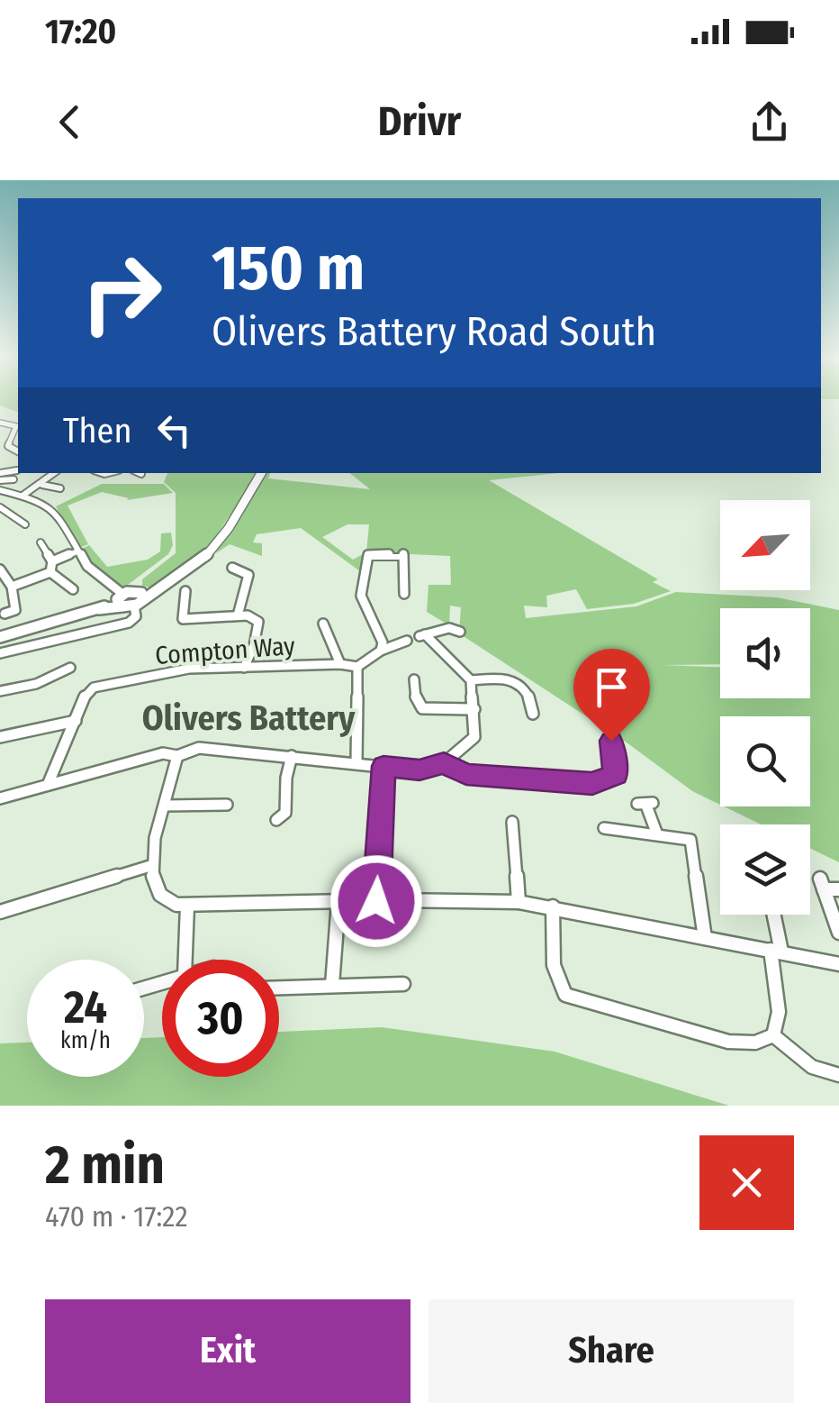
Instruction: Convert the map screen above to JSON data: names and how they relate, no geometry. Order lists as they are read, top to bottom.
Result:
{
  "streets": {
    "street": ["Compton Way"]
  },
  "districts": ["Olivers Battery"],
  "north": "bottom left",
  "page": {
    "status": "17:20",
    "header": "Drivr",
    "turn": ["150 m", "Olivers Battery Road South"],
    "then": "Then",
    "speed": "24 km/h",
    "limit": "30",
    "heading": ["2 min", "470 m · 17:22"],
    "buttons": ["Exit", "Share"]
  }
}
